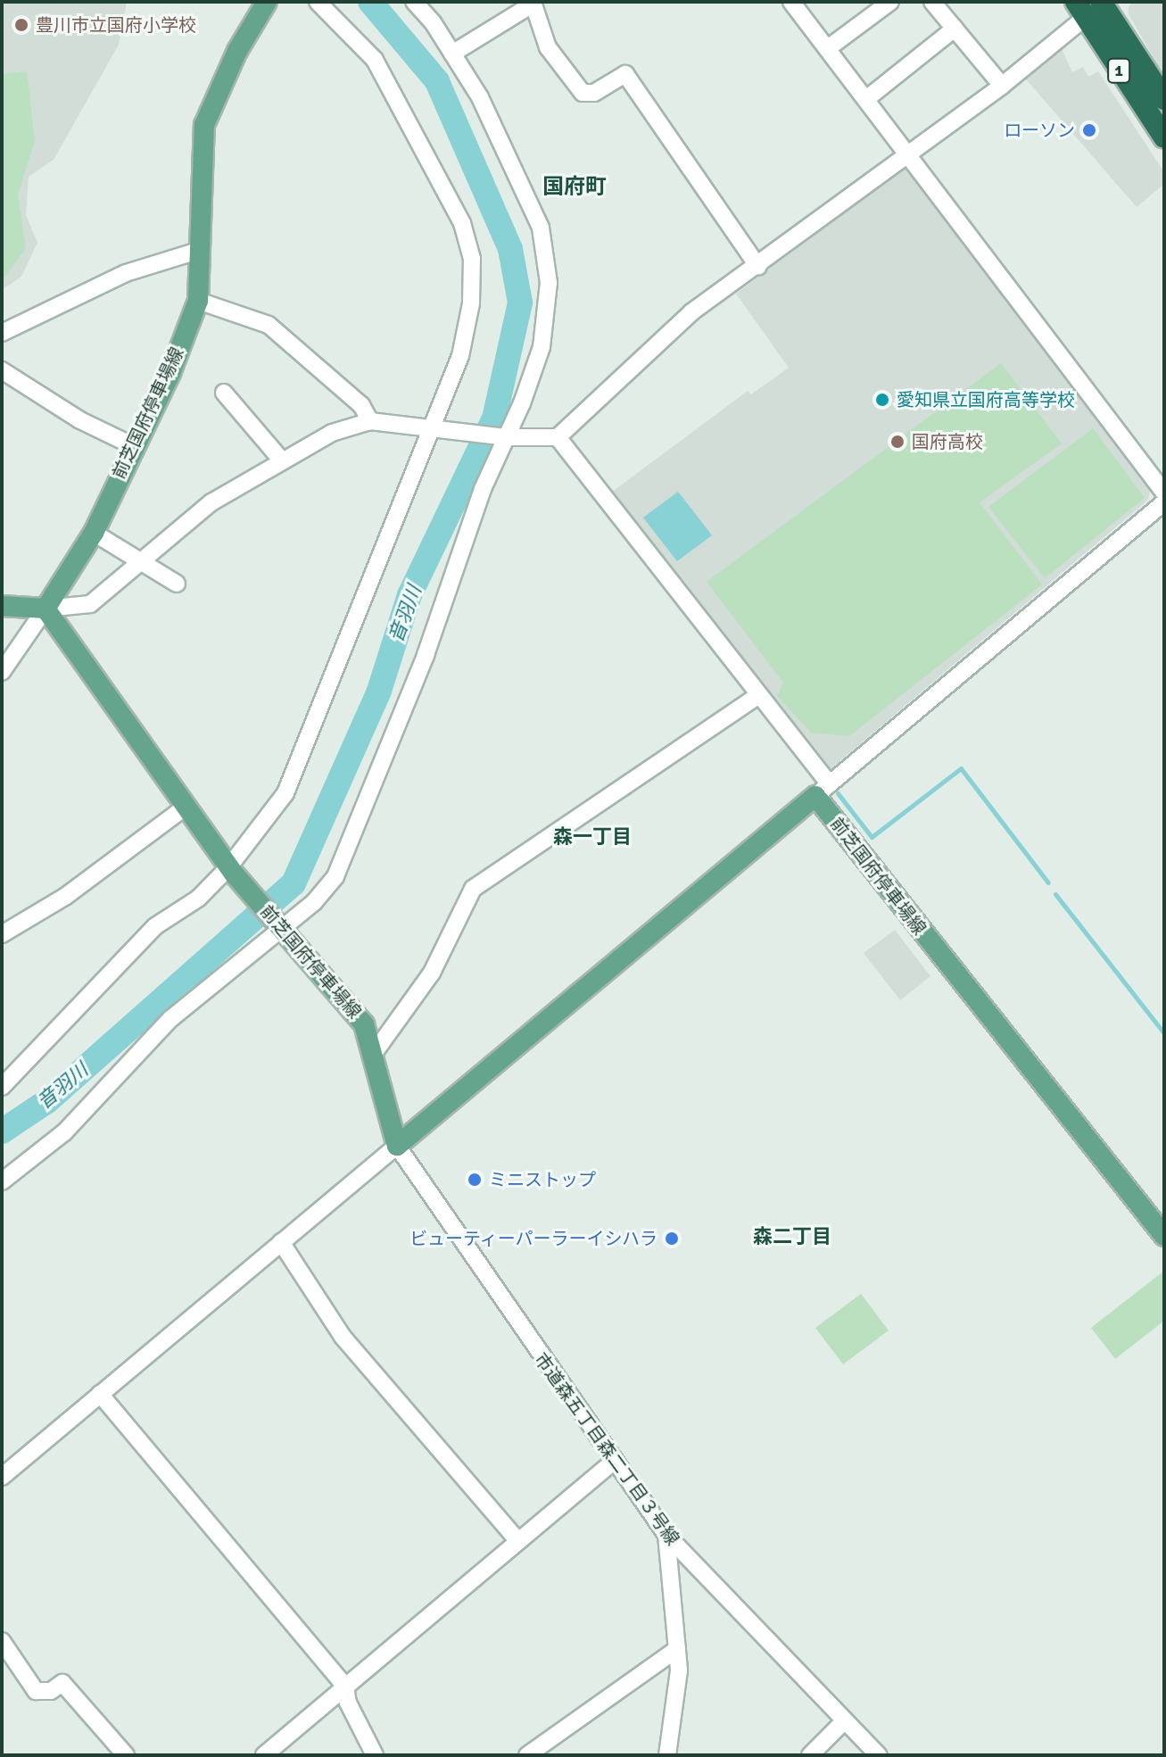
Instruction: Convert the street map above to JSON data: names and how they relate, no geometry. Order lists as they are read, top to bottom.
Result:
{
  "streets": {
    "highway": ["1"],
    "main road": ["前芝国府停車場線"],
    "street": ["市道森五丁目森二丁目３号線"]
  },
  "crossings": [
    ["前芝国府停車場線", "市道森五丁目森二丁目３号線"]
  ],
  "districts": ["国府町", "森一丁目", "森二丁目"],
  "water": ["音羽川"],
  "places": [
    "豊川市立国府小学校",
    "ローソン",
    "愛知県立国府高等学校",
    "国府高校",
    "ミニストップ",
    "ビューティーパーラーイシハラ"
  ]
}
